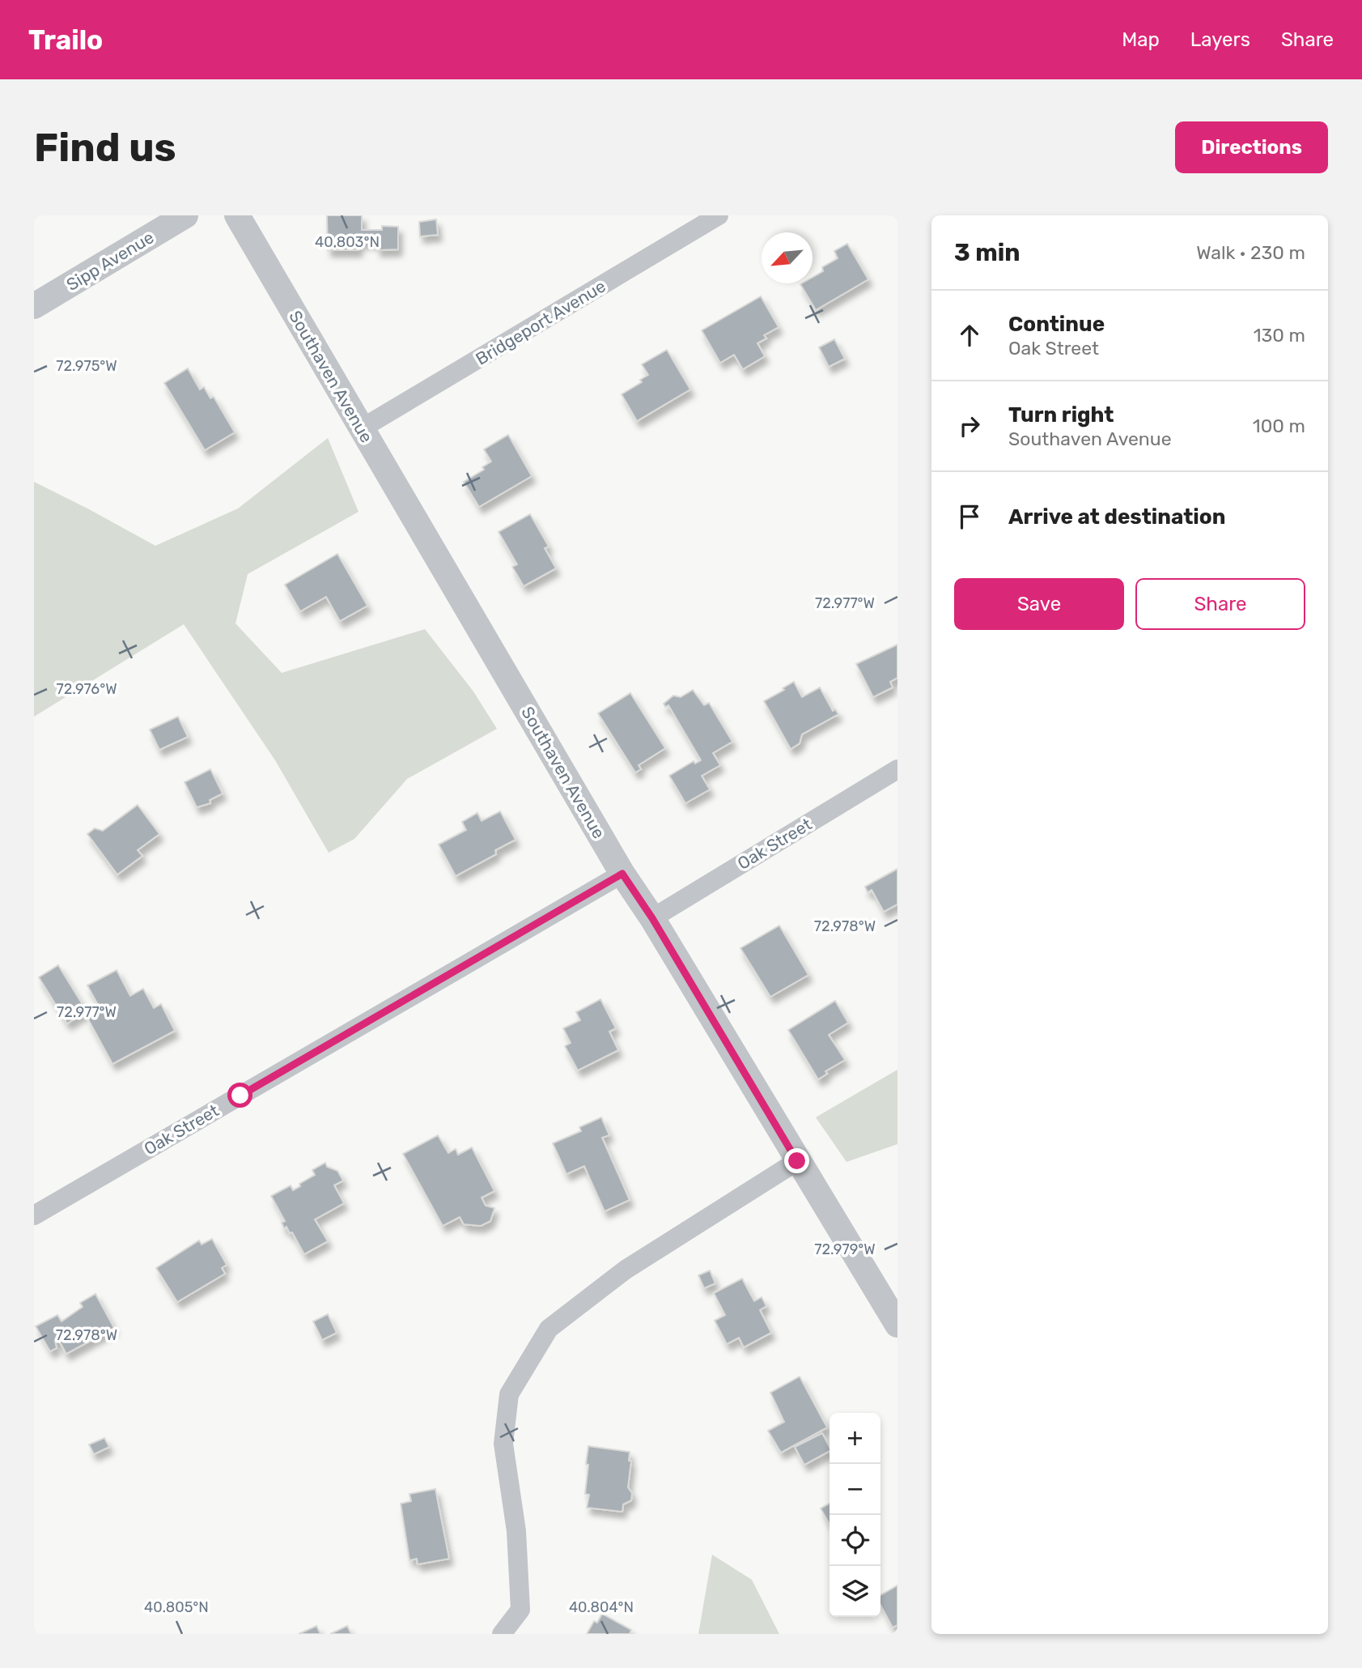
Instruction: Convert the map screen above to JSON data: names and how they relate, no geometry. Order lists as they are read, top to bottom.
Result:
{
  "streets": {
    "street": [
      "Sipp Avenue",
      "Bridgeport Avenue",
      "Southaven Avenue",
      "Oak Street"
    ]
  },
  "crossings": [
    ["Bridgeport Avenue", "Southaven Avenue"],
    ["Southaven Avenue", "Oak Street"]
  ],
  "north": "bottom left",
  "page": {
    "header": "Trailo",
    "nav": ["Map", "Layers", "Share"],
    "buttons": [
      "Directions",
      ["Save", "Share"]
    ],
    "title": "Find us",
    "heading": ["3 min", "Walk · 230 m"],
    "list": [
      ["Continue", "Oak Street", "130 m"],
      ["Turn right", "Southaven Avenue", "100 m"],
      "Arrive at destination"
    ],
    "map_buttons": ["+", "−"]
  },
  "coordinates": [
    "40.803°N",
    "72.975°W",
    "72.977°W",
    "72.976°W",
    "72.978°W",
    "72.979°W",
    "40.805°N",
    "40.804°N"
  ]
}
